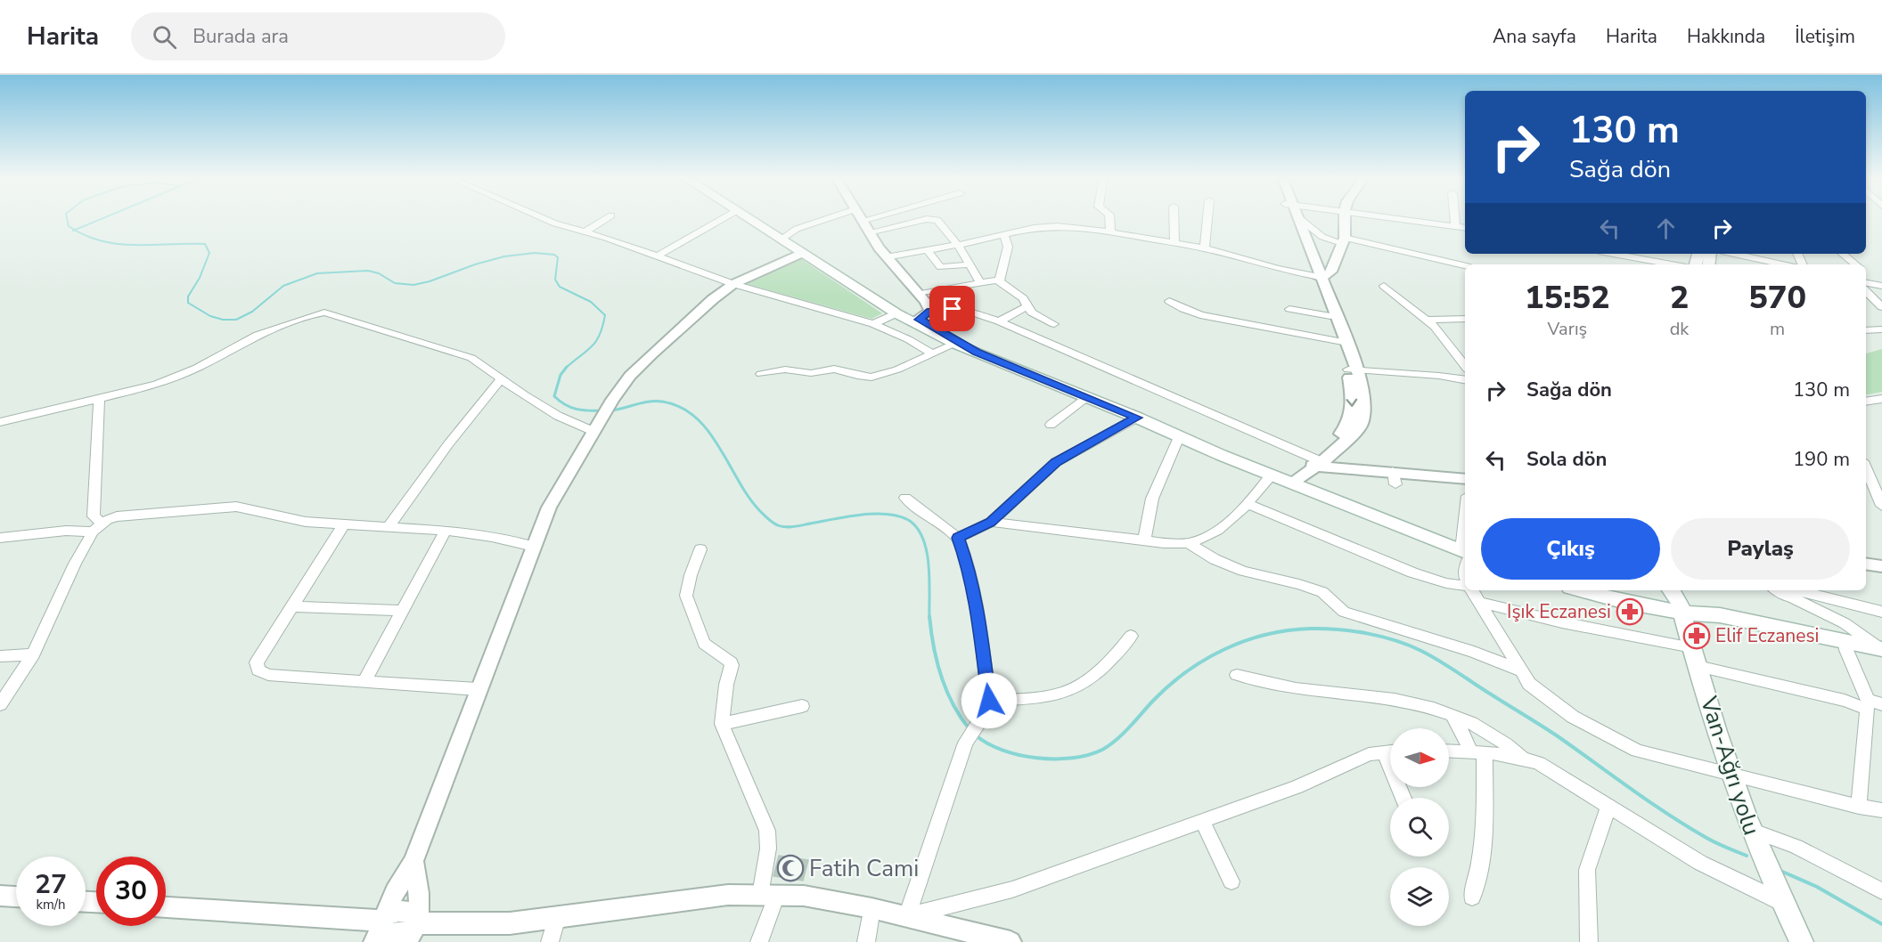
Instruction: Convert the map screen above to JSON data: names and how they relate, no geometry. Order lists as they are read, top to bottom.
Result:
{
  "streets": {
    "main road": ["Van-Ağrı yolu"]
  },
  "places": {
    "pharmacy": ["Işık Eczanesi", "Elif Eczanesi"],
    "mosque": ["Fatih Cami"]
  },
  "north": "right",
  "page": {
    "header": "Harita",
    "search": "Burada ara",
    "nav": [
      "Ana sayfa",
      "Harita",
      "Hakkında",
      "İletişim"
    ],
    "turn": ["130 m", "Sağa dön"],
    "eta": [
      "15:52",
      "Varış",
      "2",
      "dk",
      "570",
      "m"
    ],
    "list": [
      {
        "name": "Sağa dön",
        "value": "130 m"
      },
      {
        "name": "Sola dön",
        "value": "190 m"
      }
    ],
    "buttons": ["Çıkış", "Paylaş"],
    "speed": "27 km/h",
    "limit": "30"
  }
}
